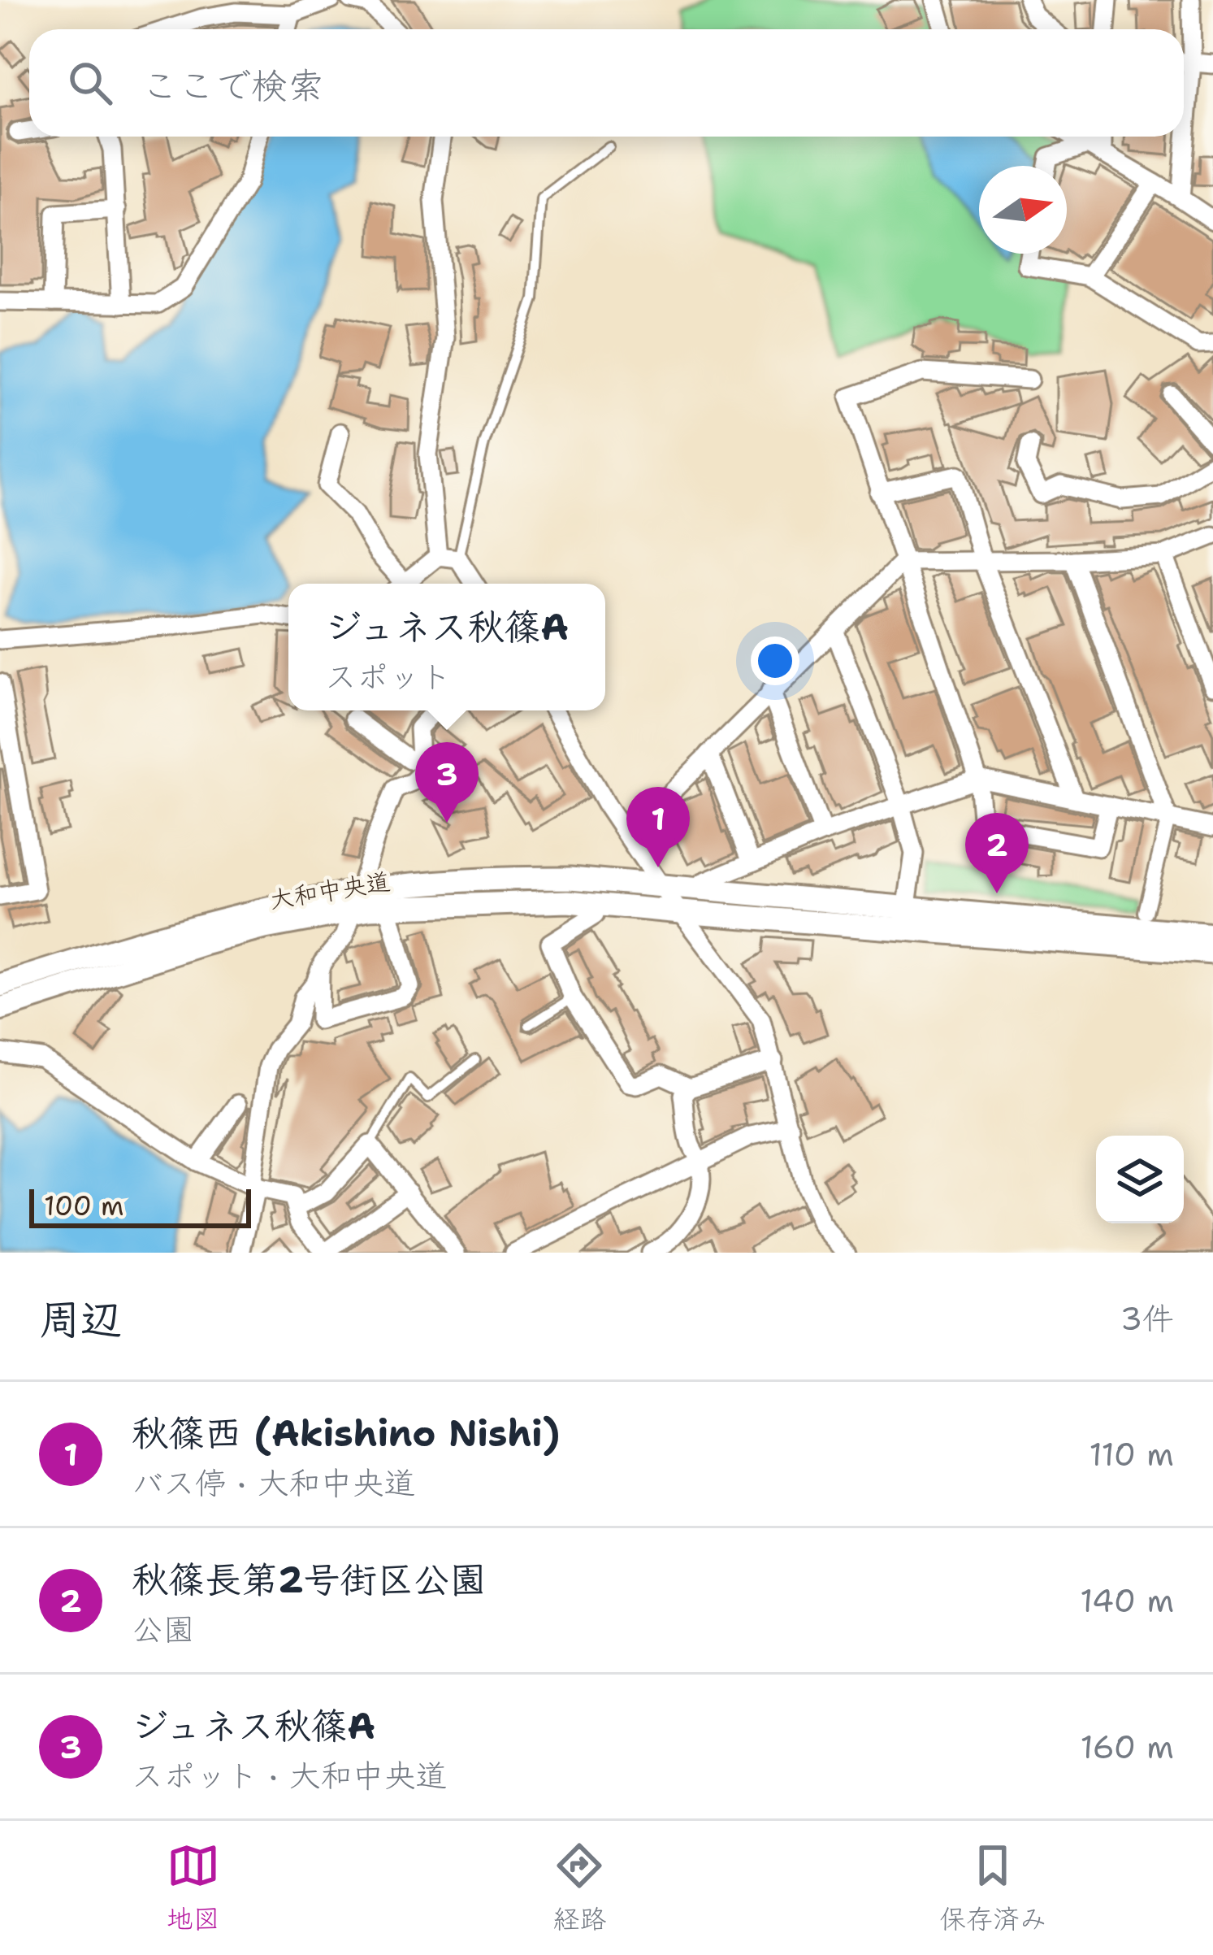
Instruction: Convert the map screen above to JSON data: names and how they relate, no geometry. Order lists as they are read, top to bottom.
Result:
{
  "streets": {
    "street": ["大和中央道"]
  },
  "scale_bar": "100 m",
  "north": "right",
  "page": {
    "search": "ここで検索",
    "popup": ["ジュネス秋篠A", "スポット"],
    "pins": ["3", "1", "2"],
    "scale": "100 m",
    "heading": ["周辺", "3件"],
    "list": [
      {
        "mark": "1",
        "name": "秋篠西 (Akishino Nishi)",
        "note": "バス停 · 大和中央道",
        "value": "110 m"
      },
      {
        "mark": "2",
        "name": "秋篠長第2号街区公園",
        "note": "公園",
        "value": "140 m"
      },
      {
        "mark": "3",
        "name": "ジュネス秋篠A",
        "note": "スポット · 大和中央道",
        "value": "160 m"
      }
    ],
    "nav": ["地図", "経路", "保存済み"]
  }
}
